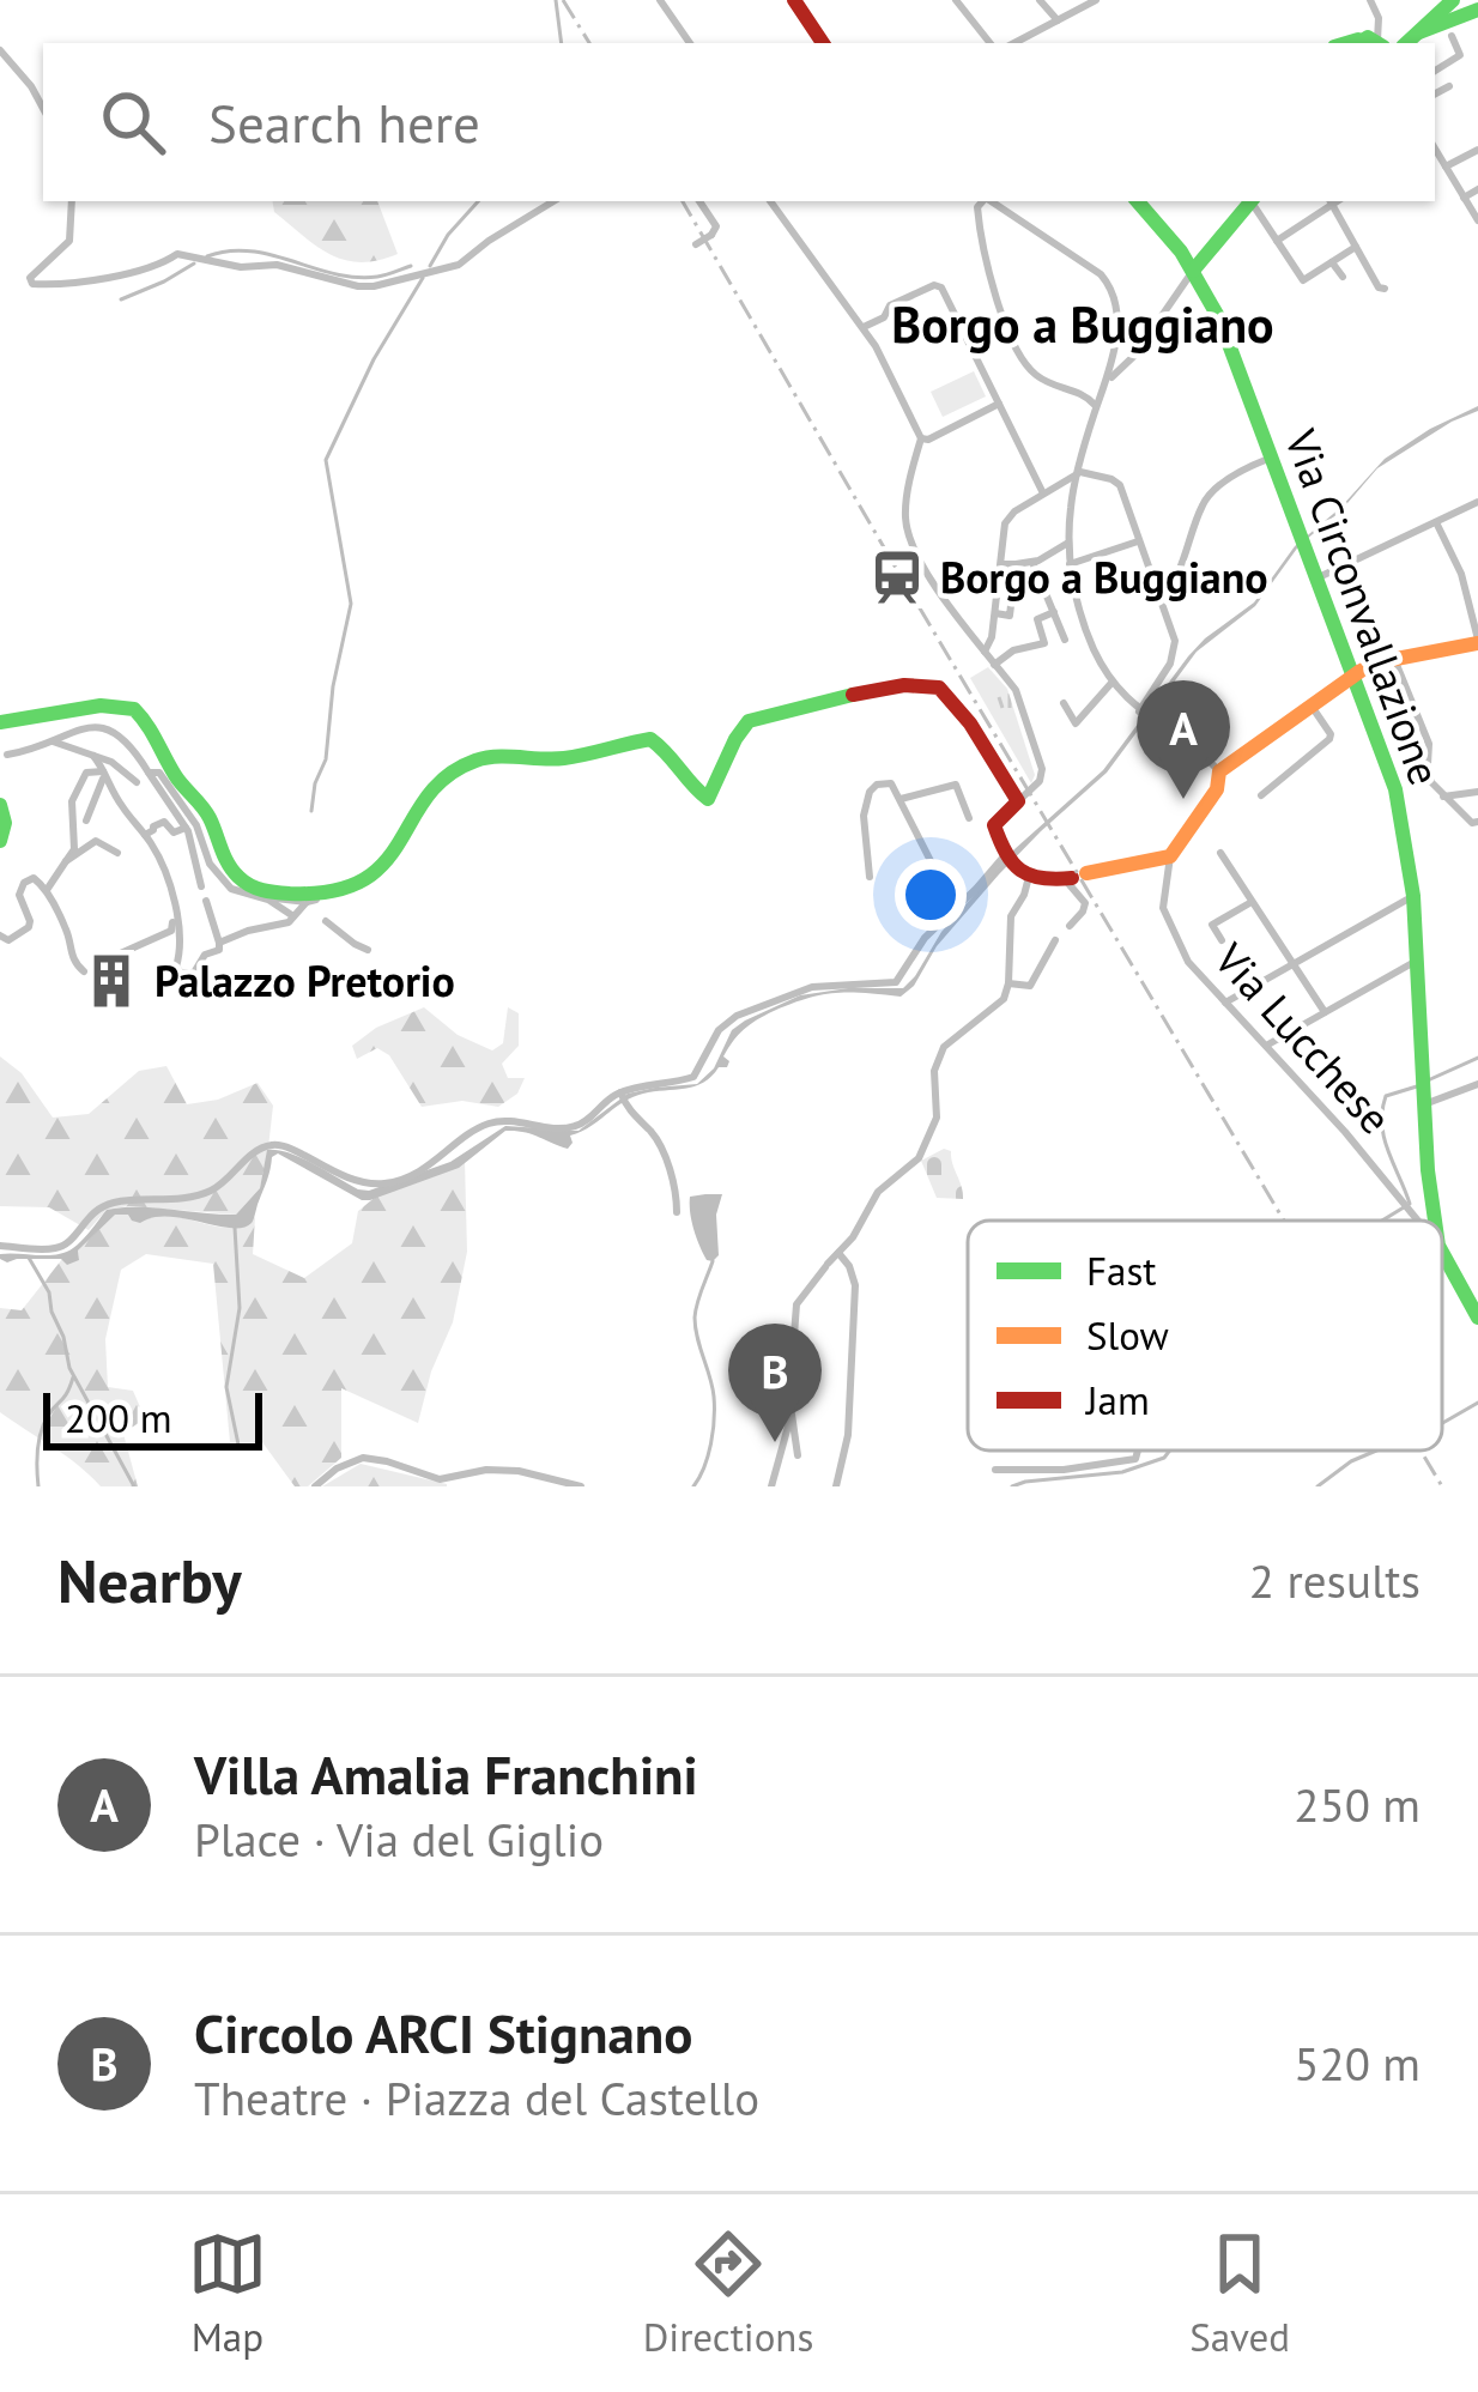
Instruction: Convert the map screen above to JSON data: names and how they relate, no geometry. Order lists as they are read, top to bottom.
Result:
{
  "streets": {
    "street": ["Via Circonvallazione", "Via Lucchese"]
  },
  "districts": ["Borgo a Buggiano"],
  "places": {
    "station": ["Borgo a Buggiano"],
    "building": ["Palazzo Pretorio"]
  },
  "legend": ["Fast", "Slow", "Jam"],
  "scale_bar": "200 m",
  "page": {
    "search": "Search here",
    "pins": ["A", "B"],
    "scale": "200 m",
    "heading": ["Nearby", "2 results"],
    "list": [
      {
        "mark": "A",
        "name": "Villa Amalia Franchini",
        "note": "Place · Via del Giglio",
        "value": "250 m"
      },
      {
        "mark": "B",
        "name": "Circolo ARCI Stignano",
        "note": "Theatre · Piazza del Castello",
        "value": "520 m"
      }
    ],
    "nav": ["Map", "Directions", "Saved"]
  }
}
